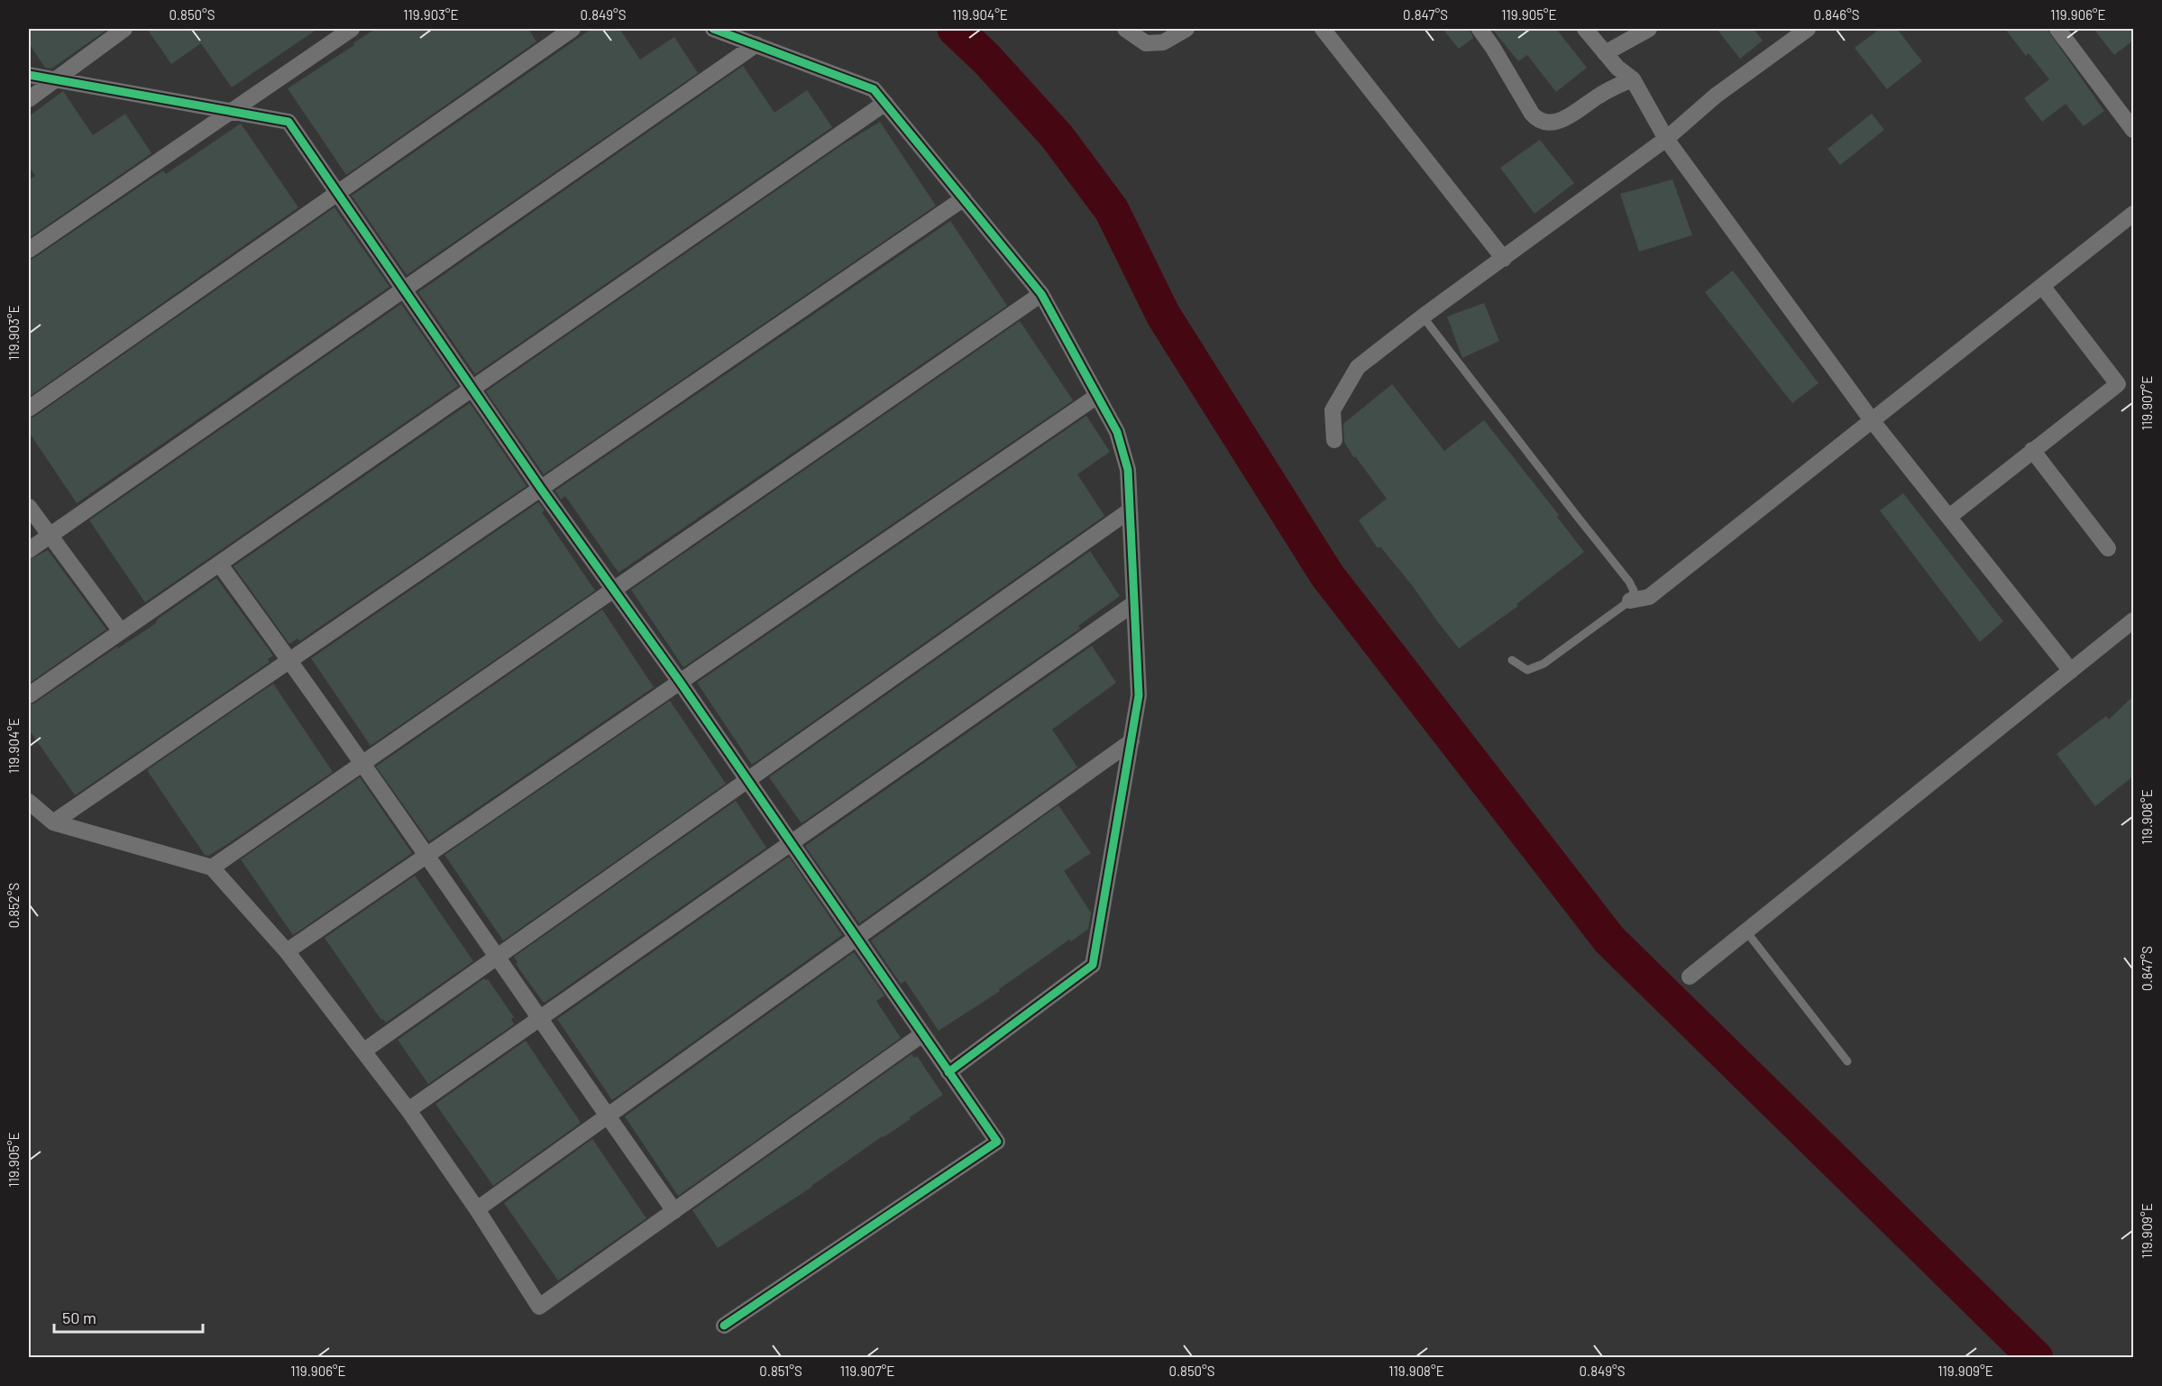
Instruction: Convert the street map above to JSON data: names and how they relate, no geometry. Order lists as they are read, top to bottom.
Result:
{
  "scale_bar": "50 m",
  "coordinates": [
    "0.850°S",
    "119.903°E",
    "0.849°S",
    "119.904°E",
    "0.847°S",
    "119.905°E",
    "0.846°S",
    "119.906°E",
    "119.907°E",
    "119.908°E",
    "0.852°S",
    "119.909°E",
    "0.851°S"
  ]
}
